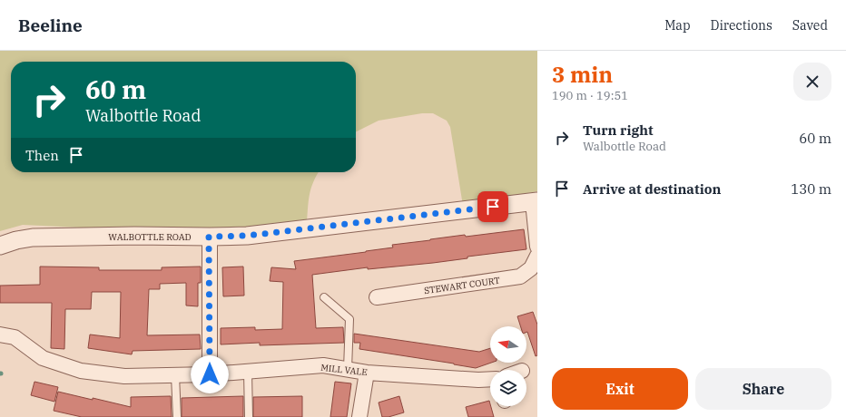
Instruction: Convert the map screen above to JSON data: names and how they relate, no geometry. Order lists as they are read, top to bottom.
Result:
{
  "streets": {
    "street": ["WALBOTTLE ROAD", "STEWART COURT", "MILL VALE"]
  },
  "north": "left",
  "page": {
    "header": "Beeline",
    "nav": ["Map", "Directions", "Saved"],
    "heading": ["3 min", "190 m · 19:51"],
    "turn": ["60 m", "Walbottle Road"],
    "list": [
      {
        "name": "Turn right",
        "note": "Walbottle Road",
        "value": "60 m"
      },
      {
        "name": "Arrive at destination",
        "value": "130 m"
      }
    ],
    "then": "Then",
    "buttons": ["Exit", "Share"]
  }
}
